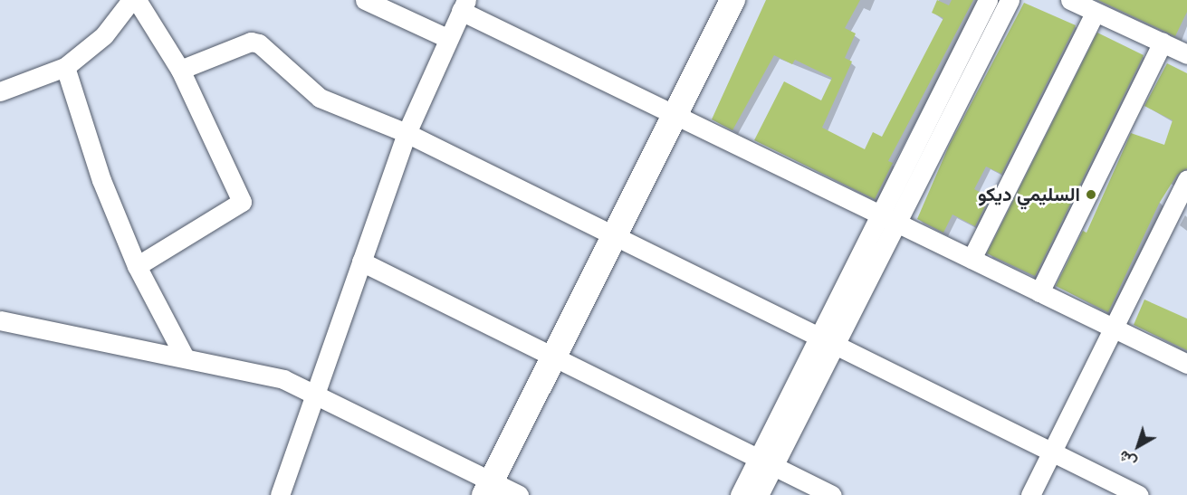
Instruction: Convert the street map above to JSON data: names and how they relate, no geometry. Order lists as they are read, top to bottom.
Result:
{
  "places": ["السليمي ديكو"],
  "north": "bottom left"
}
